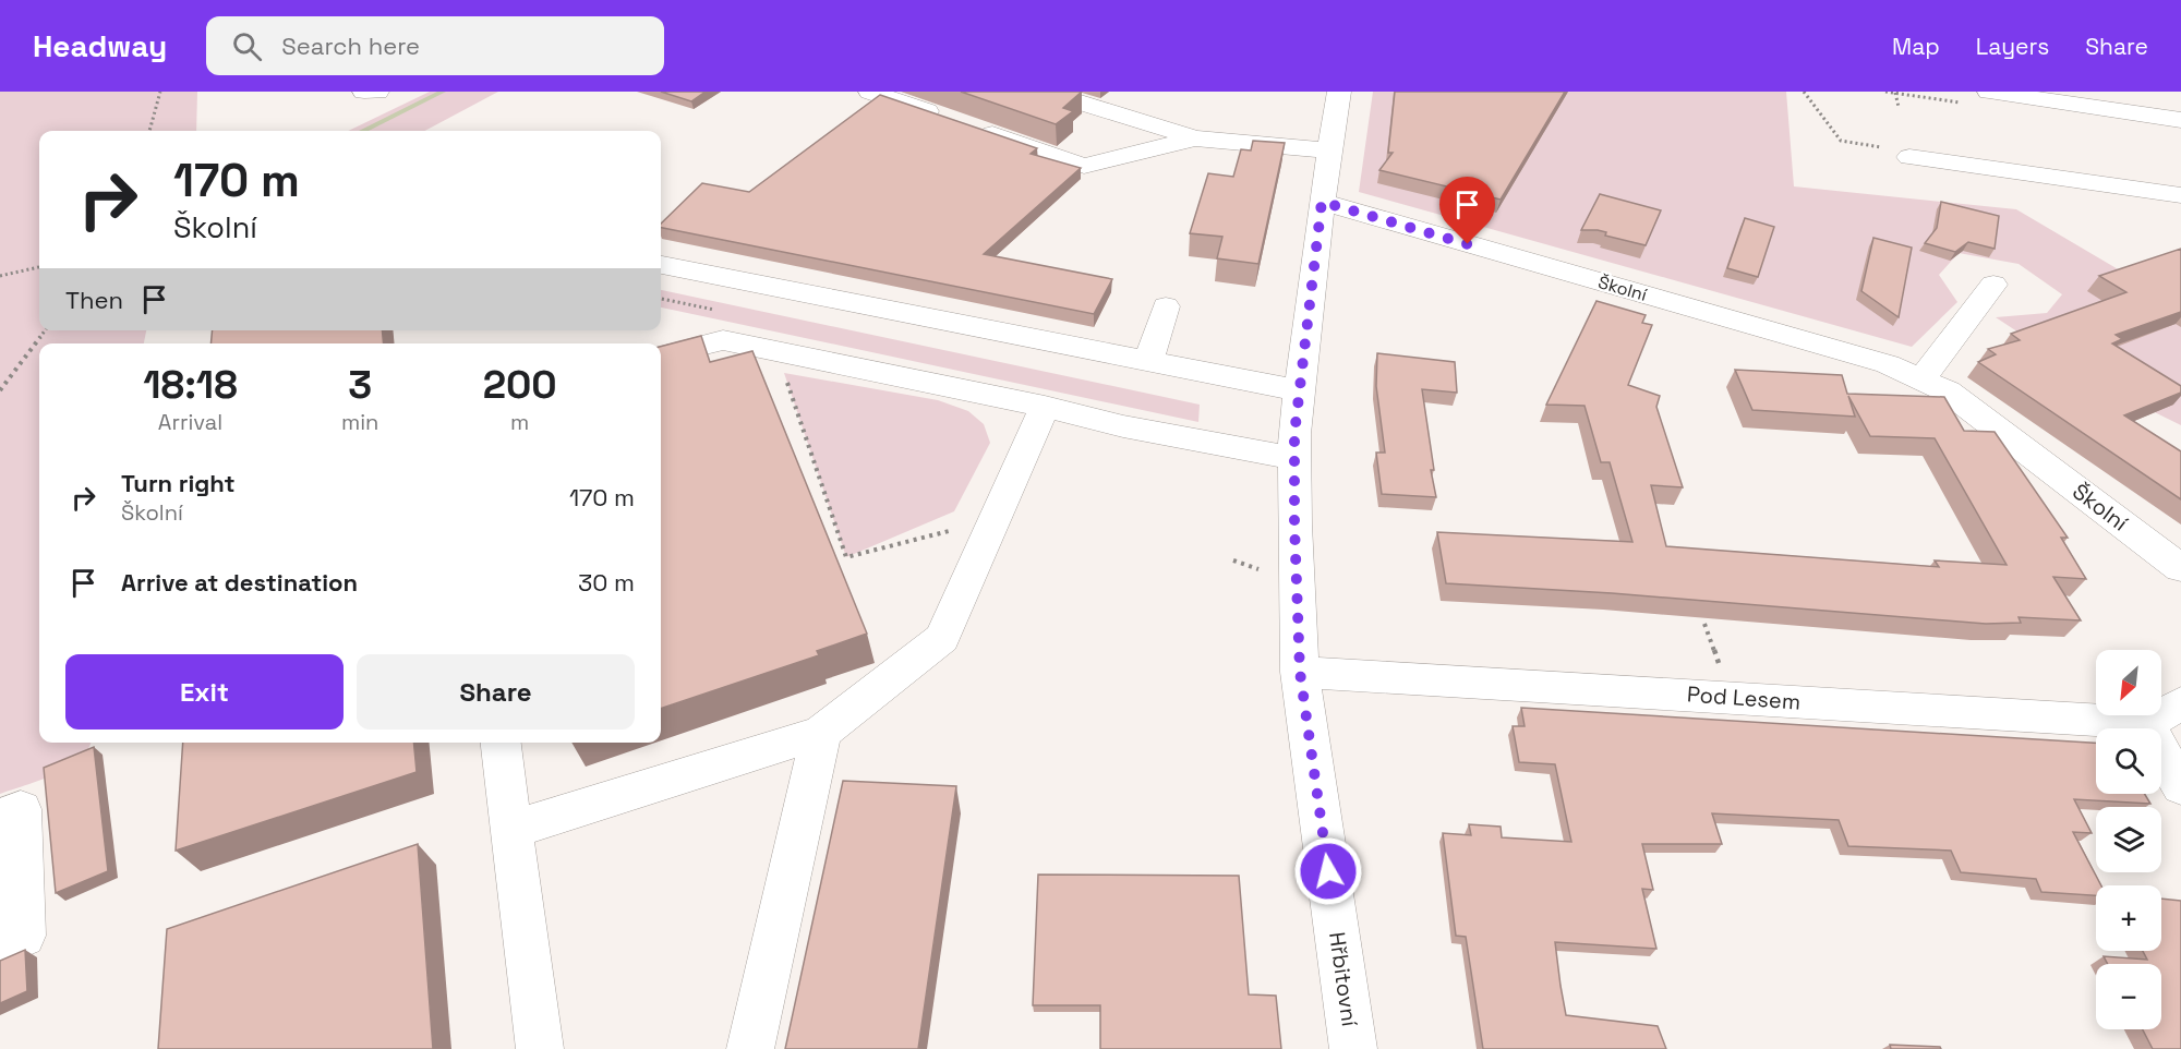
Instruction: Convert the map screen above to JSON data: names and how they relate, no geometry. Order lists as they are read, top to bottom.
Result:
{
  "streets": {
    "street": ["Školní", "Pod Lesem", "Hřbitovní"]
  },
  "crossings": [
    ["Školní", "Hřbitovní"],
    ["Pod Lesem", "Hřbitovní"]
  ],
  "north": "bottom left",
  "page": {
    "header": "Headway",
    "search": "Search here",
    "nav": ["Map", "Layers", "Share"],
    "turn": ["170 m", "Školní"],
    "then": "Then",
    "eta": [
      "18:18",
      "Arrival",
      "3",
      "min",
      "200",
      "m"
    ],
    "list": [
      {
        "name": "Turn right",
        "note": "Školní",
        "value": "170 m"
      },
      {
        "name": "Arrive at destination",
        "value": "30 m"
      }
    ],
    "buttons": ["Exit", "Share"],
    "map_buttons": ["+", "−"]
  }
}
